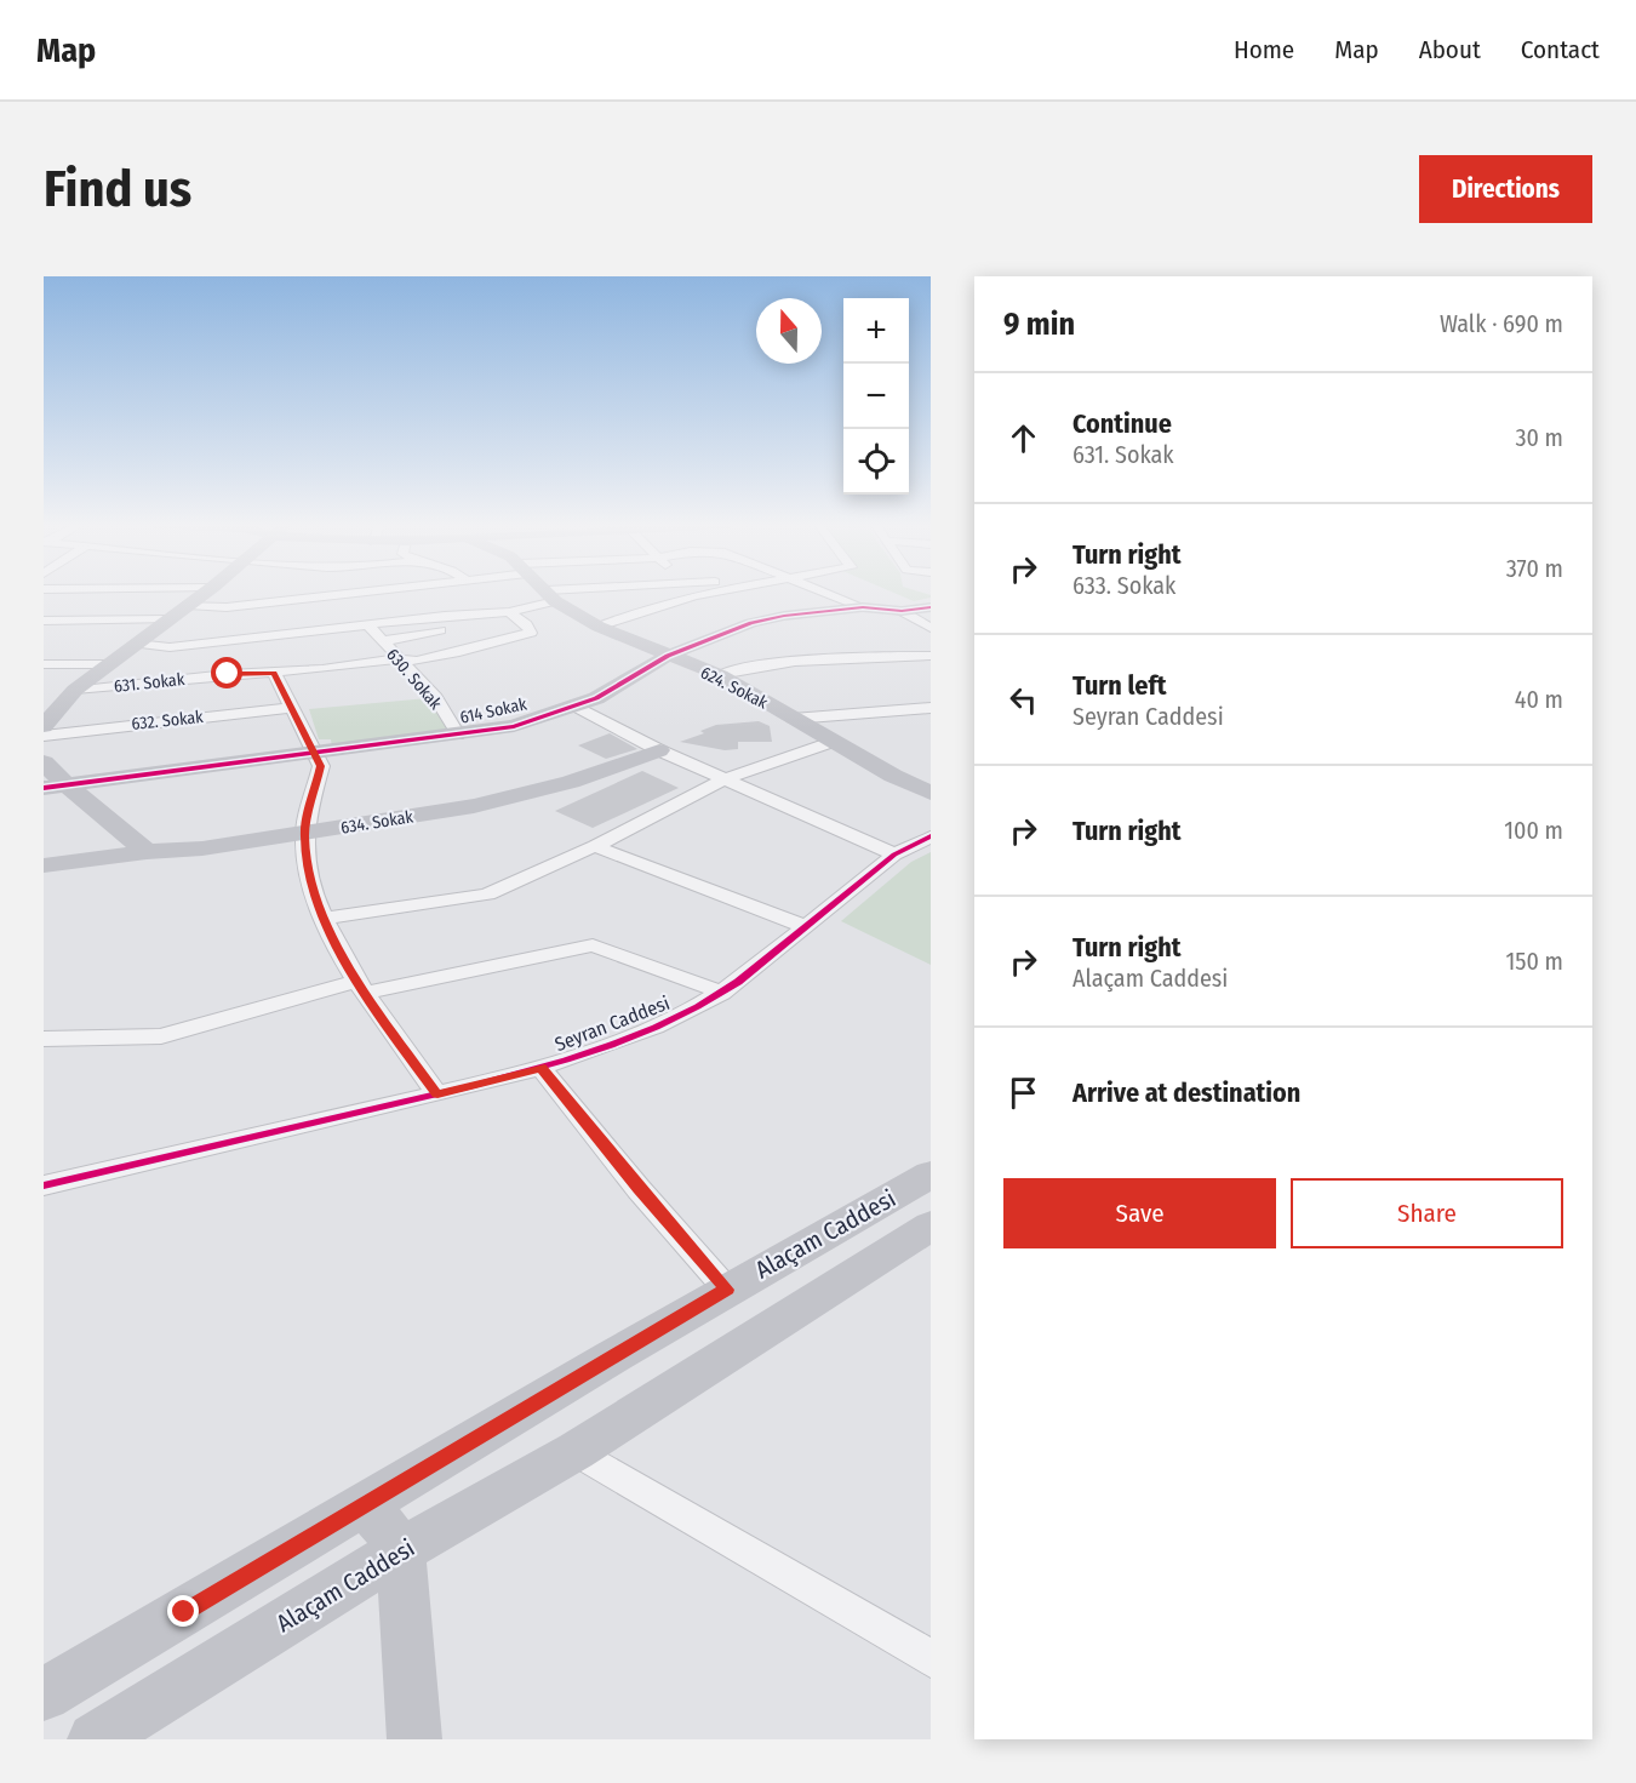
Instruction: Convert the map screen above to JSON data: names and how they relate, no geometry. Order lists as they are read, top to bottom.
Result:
{
  "streets": {
    "street": [
      "630. Sokak",
      "631. Sokak",
      "624. Sokak",
      "614 Sokak",
      "632. Sokak",
      "634. Sokak",
      "Seyran Caddesi",
      "Alaçam Caddesi"
    ]
  },
  "crossings": [
    ["630. Sokak", "631. Sokak"],
    ["630. Sokak", "614 Sokak"],
    ["624. Sokak", "614 Sokak"]
  ],
  "north": "top",
  "page": {
    "header": "Map",
    "nav": [
      "Home",
      "Map",
      "About",
      "Contact"
    ],
    "buttons": [
      "Directions",
      ["Save", "Share"]
    ],
    "title": "Find us",
    "heading": ["9 min", "Walk · 690 m"],
    "map_buttons": ["+", "−"],
    "list": [
      ["Continue", "631. Sokak", "30 m"],
      ["Turn right", "633. Sokak", "370 m"],
      ["Turn left", "Seyran Caddesi", "40 m"],
      ["Turn right", "100 m"],
      ["Turn right", "Alaçam Caddesi", "150 m"],
      "Arrive at destination"
    ]
  }
}
